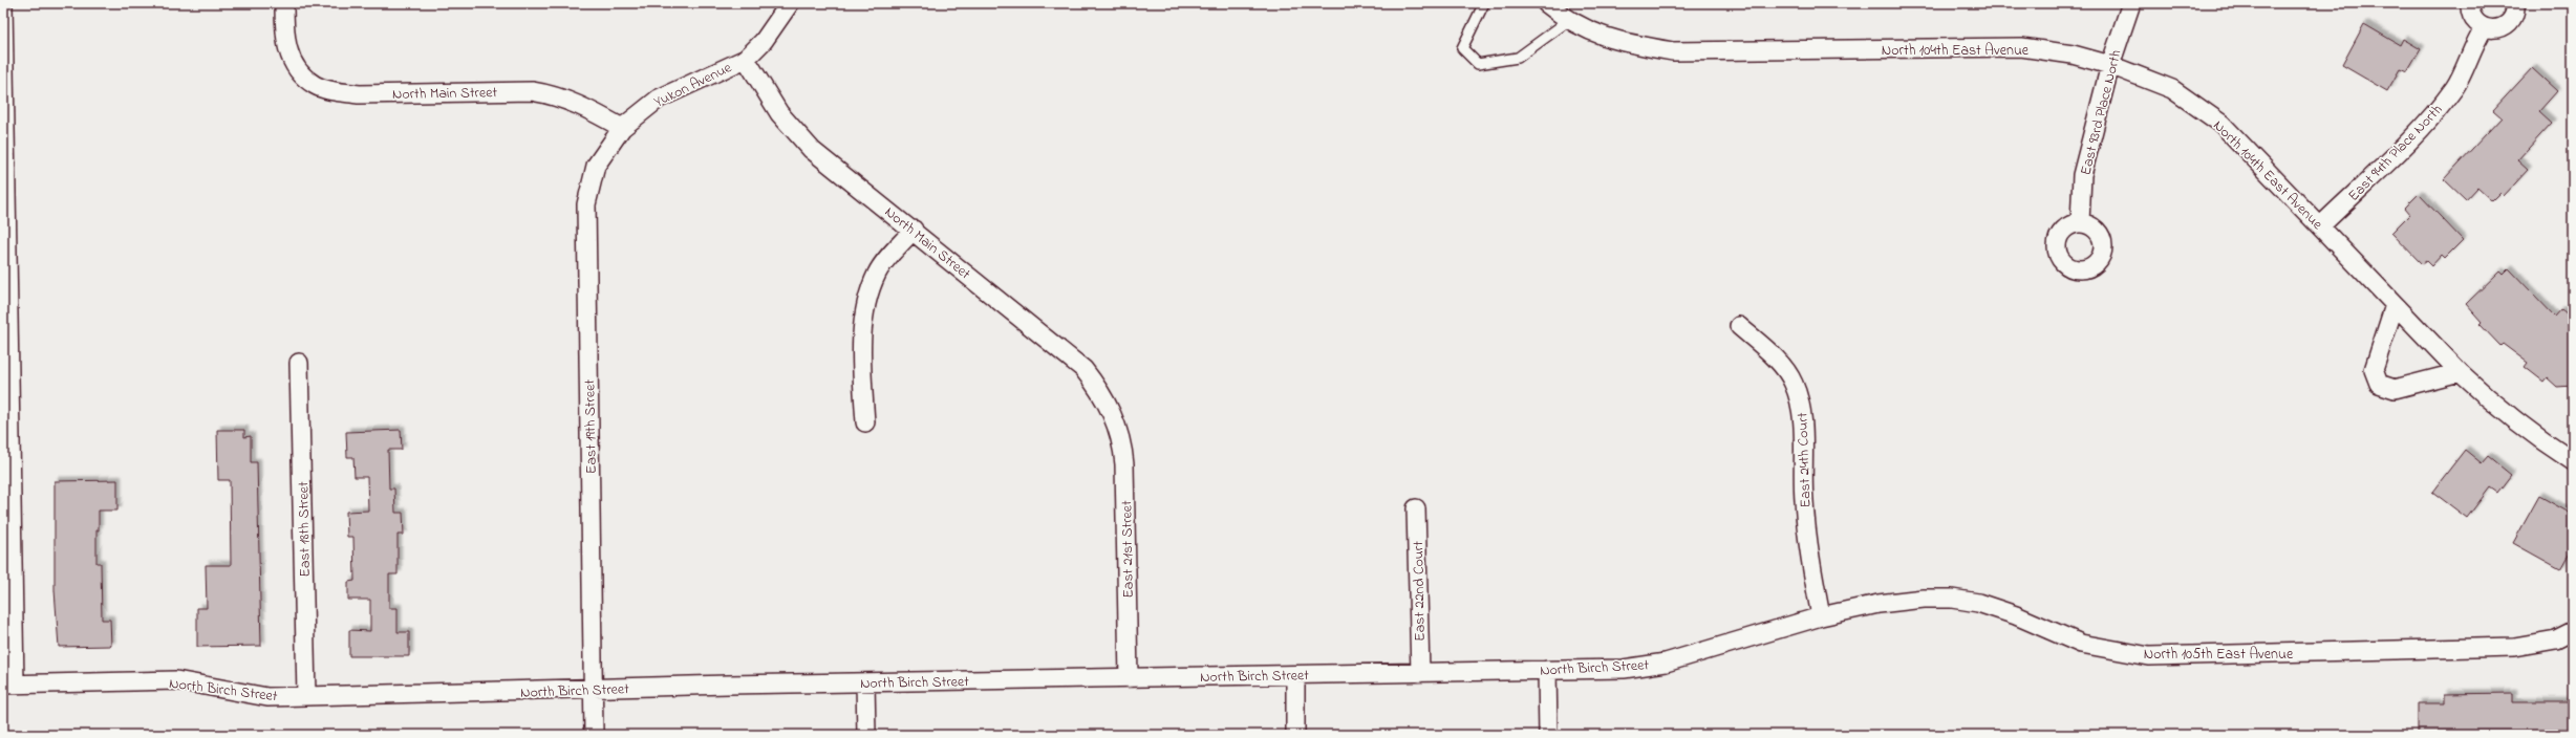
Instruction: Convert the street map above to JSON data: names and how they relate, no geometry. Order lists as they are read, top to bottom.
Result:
{
  "streets": {
    "street": [
      "North 104th East Avenue",
      "Yukon Avenue",
      "North Main Street",
      "East 93rd Place North",
      "East 94th Place North",
      "East 19th Street",
      "East 24th Court",
      "East 18th Street",
      "East 21st Street",
      "East 22nd Court",
      "North 105th East Avenue",
      "North Birch Street"
    ]
  },
  "crossings": [
    ["North 104th East Avenue", "East 93rd Place North"],
    ["North 104th East Avenue", "East 94th Place North"],
    ["Yukon Avenue", "North Main Street"],
    ["Yukon Avenue", "East 19th Street"],
    ["North Main Street", "East 19th Street"],
    ["North Main Street", "East 21st Street"],
    ["East 19th Street", "North Birch Street"],
    ["East 24th Court", "North 105th East Avenue"],
    ["East 24th Court", "North Birch Street"],
    ["East 18th Street", "North Birch Street"],
    ["East 21st Street", "North Birch Street"],
    ["East 22nd Court", "North Birch Street"],
    ["North 105th East Avenue", "North Birch Street"]
  ]
}
